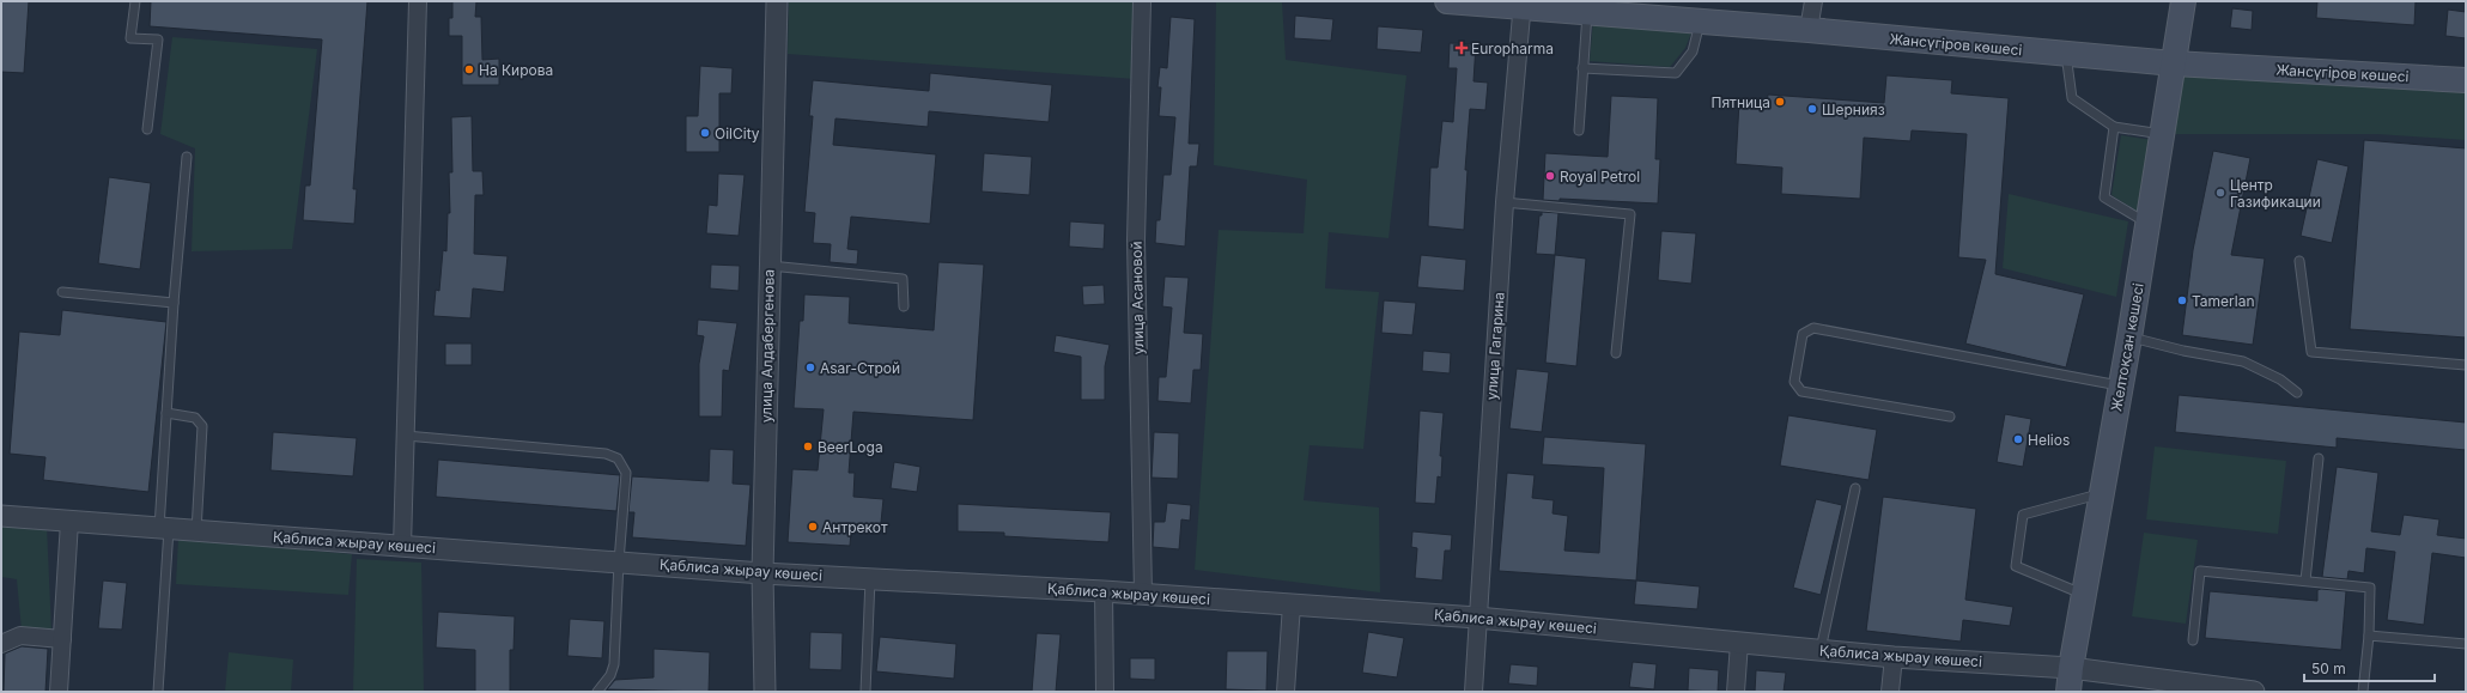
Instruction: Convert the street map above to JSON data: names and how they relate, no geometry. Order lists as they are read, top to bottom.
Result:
{
  "streets": {
    "main road": ["Жансүгіров көшесі", "Желтоқсан көшесі"],
    "street": [
      "улица Асановой",
      "улица Алдабергенова",
      "улица Гагарина",
      "Қаблиса жырау көшесі"
    ]
  },
  "crossings": [
    ["Жансүгіров көшесі", "улица Гагарина"],
    ["Жансүгіров көшесі", "Желтоқсан көшесі"],
    ["улица Асановой", "Қаблиса жырау көшесі"],
    ["улица Алдабергенова", "Қаблиса жырау көшесі"],
    ["улица Гагарина", "Қаблиса жырау көшесі"],
    ["Желтоқсан көшесі", "Қаблиса жырау көшесі"]
  ],
  "places": {
    "health": ["Europharma"],
    "other": [
      "На Кирова",
      "Пятница",
      "Шернияз",
      "OilCity",
      "Royal Petrol",
      "Центр Газификации",
      "Tamerlan",
      "Asar-Строй",
      "Helios",
      "BeerLoga",
      "Антрекот"
    ]
  },
  "scale_bar": "50 m"
}
